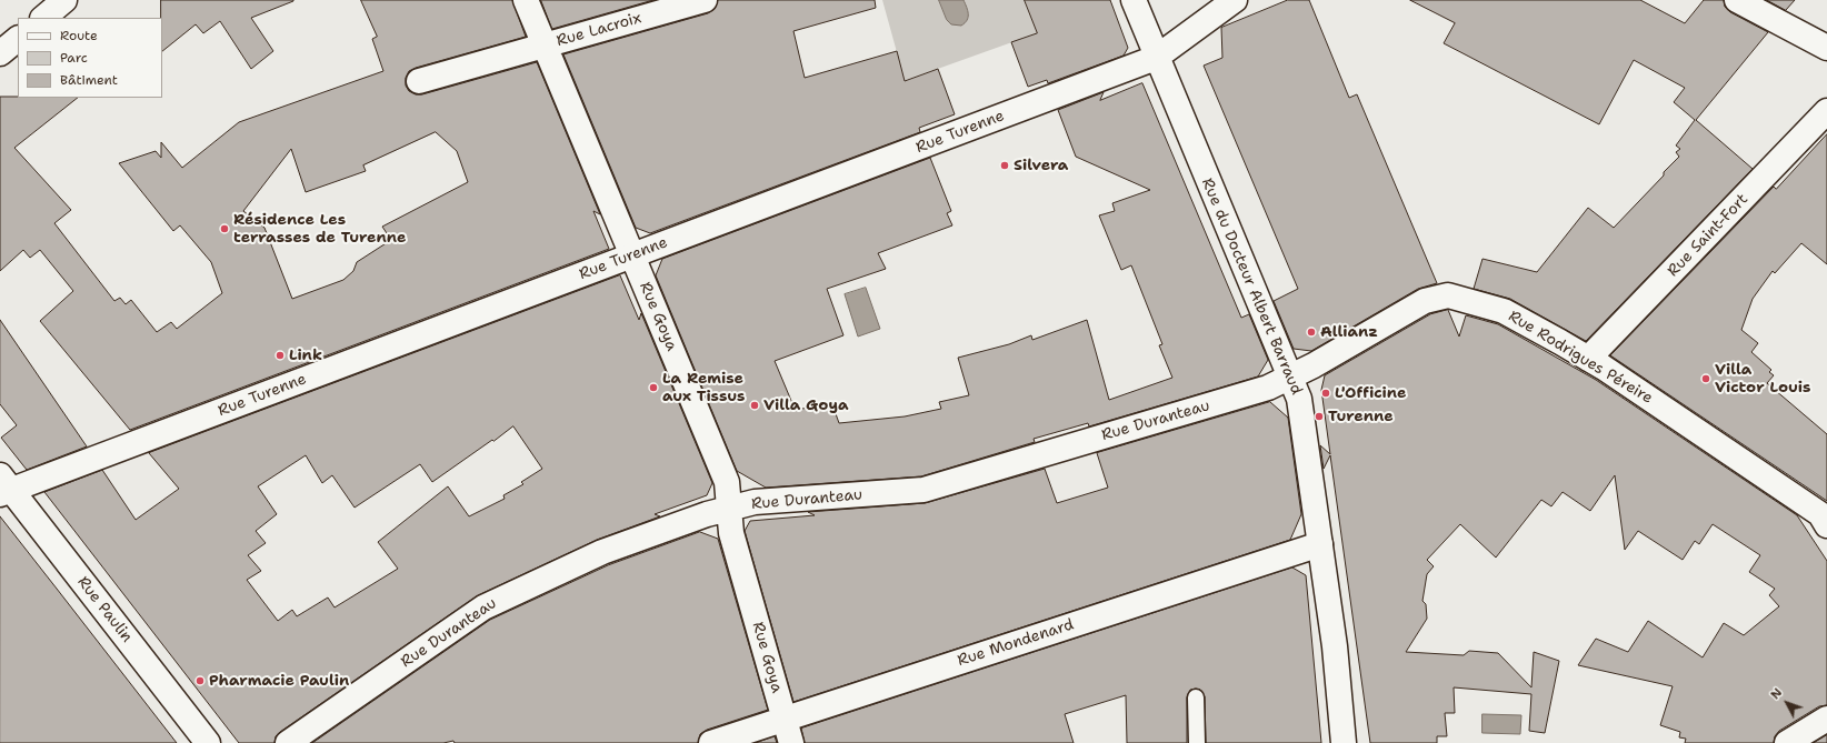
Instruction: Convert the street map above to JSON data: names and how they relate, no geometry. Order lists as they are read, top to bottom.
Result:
{
  "streets": {
    "street": [
      "Rue Lacroix",
      "Rue Turenne",
      "Rue Saint-Fort",
      "Rue du Docteur Albert Barraud",
      "Rue Goya",
      "Rue Rodrigues Péreire",
      "Rue Duranteau",
      "Rue Paulin",
      "Rue Mondenard"
    ]
  },
  "crossings": [
    ["Rue Lacroix", "Rue Goya"],
    ["Rue Turenne", "Rue du Docteur Albert Barraud"],
    ["Rue Turenne", "Rue Goya"],
    ["Rue Turenne", "Rue Paulin"],
    ["Rue Saint-Fort", "Rue Rodrigues Péreire"],
    ["Rue du Docteur Albert Barraud", "Rue Rodrigues Péreire"],
    ["Rue du Docteur Albert Barraud", "Rue Duranteau"],
    ["Rue du Docteur Albert Barraud", "Rue Mondenard"],
    ["Rue Goya", "Rue Duranteau"],
    ["Rue Goya", "Rue Mondenard"],
    ["Rue Rodrigues Péreire", "Rue Duranteau"]
  ],
  "places": [
    "Silvera",
    "Résidence Les terrasses de Turenne",
    "Allianz",
    "Link",
    "Villa Victor Louis",
    "La Remise aux Tissus",
    "L'Officine",
    "Villa Goya",
    "Turenne",
    "Pharmacie Paulin"
  ],
  "legend": ["Route", "Parc", "Bâtiment"],
  "north": "top left"
}
